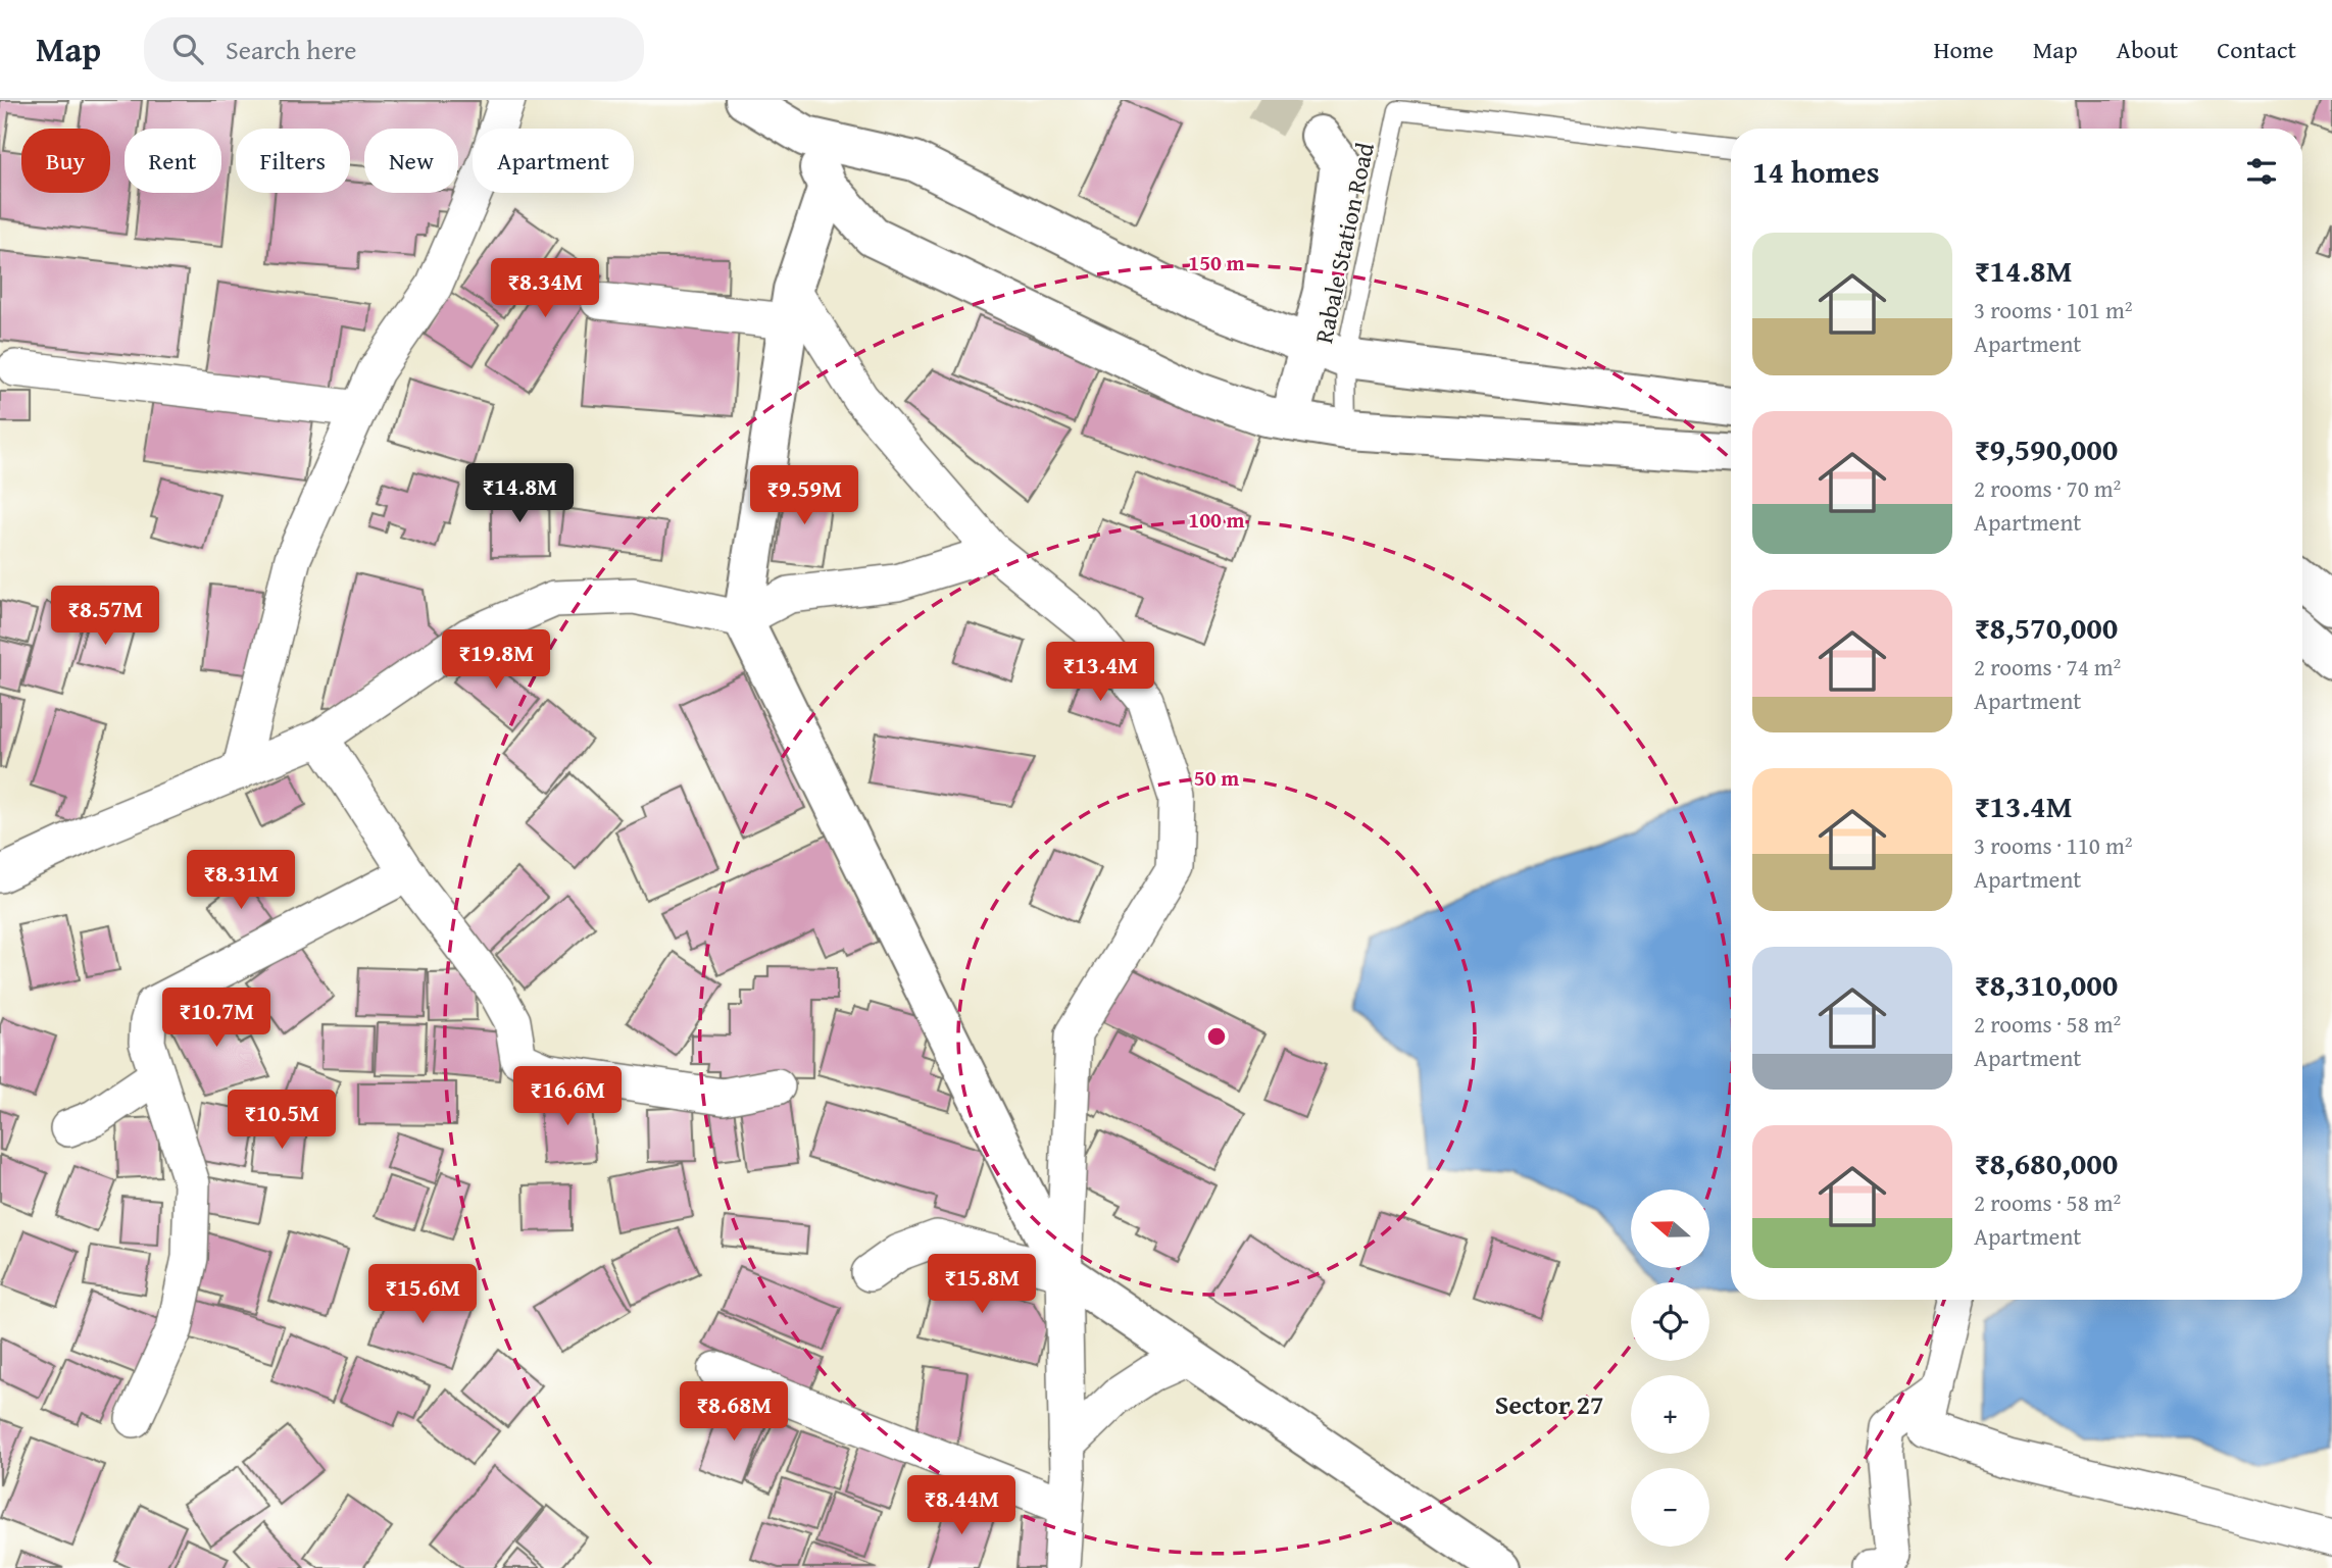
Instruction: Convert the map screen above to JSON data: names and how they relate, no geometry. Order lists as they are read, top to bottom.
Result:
{
  "streets": {
    "lane": ["Rabale Station Road"]
  },
  "districts": ["Sector 27"],
  "north": "left",
  "page": {
    "header": "Map",
    "search": "Search here",
    "nav": [
      "Home",
      "Map",
      "About",
      "Contact"
    ],
    "chip": [
      "Buy",
      "Rent",
      "Filters",
      "New",
      "Apartment"
    ],
    "heading": "14 homes",
    "list": [
      {
        "name": "₹14.8M",
        "note": "3 rooms · 101 m² · Apartment"
      },
      {
        "name": "₹9,590,000",
        "note": "2 rooms · 70 m² · Apartment"
      },
      {
        "name": "₹8,570,000",
        "note": "2 rooms · 74 m² · Apartment"
      },
      {
        "name": "₹13.4M",
        "note": "3 rooms · 110 m² · Apartment"
      },
      {
        "name": "₹8,310,000",
        "note": "2 rooms · 58 m² · Apartment"
      },
      {
        "name": "₹8,680,000",
        "note": "2 rooms · 58 m² · Apartment"
      }
    ],
    "price": [
      "₹8.34M",
      "₹14.8M",
      "₹9.59M",
      "₹8.57M",
      "₹19.8M",
      "₹13.4M",
      "₹8.31M",
      "₹10.7M",
      "₹16.6M",
      "₹10.5M",
      "₹15.8M",
      "₹15.6M",
      "₹8.68M",
      "₹8.44M"
    ],
    "map_buttons": ["+", "−"]
  },
  "rings": ["150 m", "100 m", "50 m"]
}
